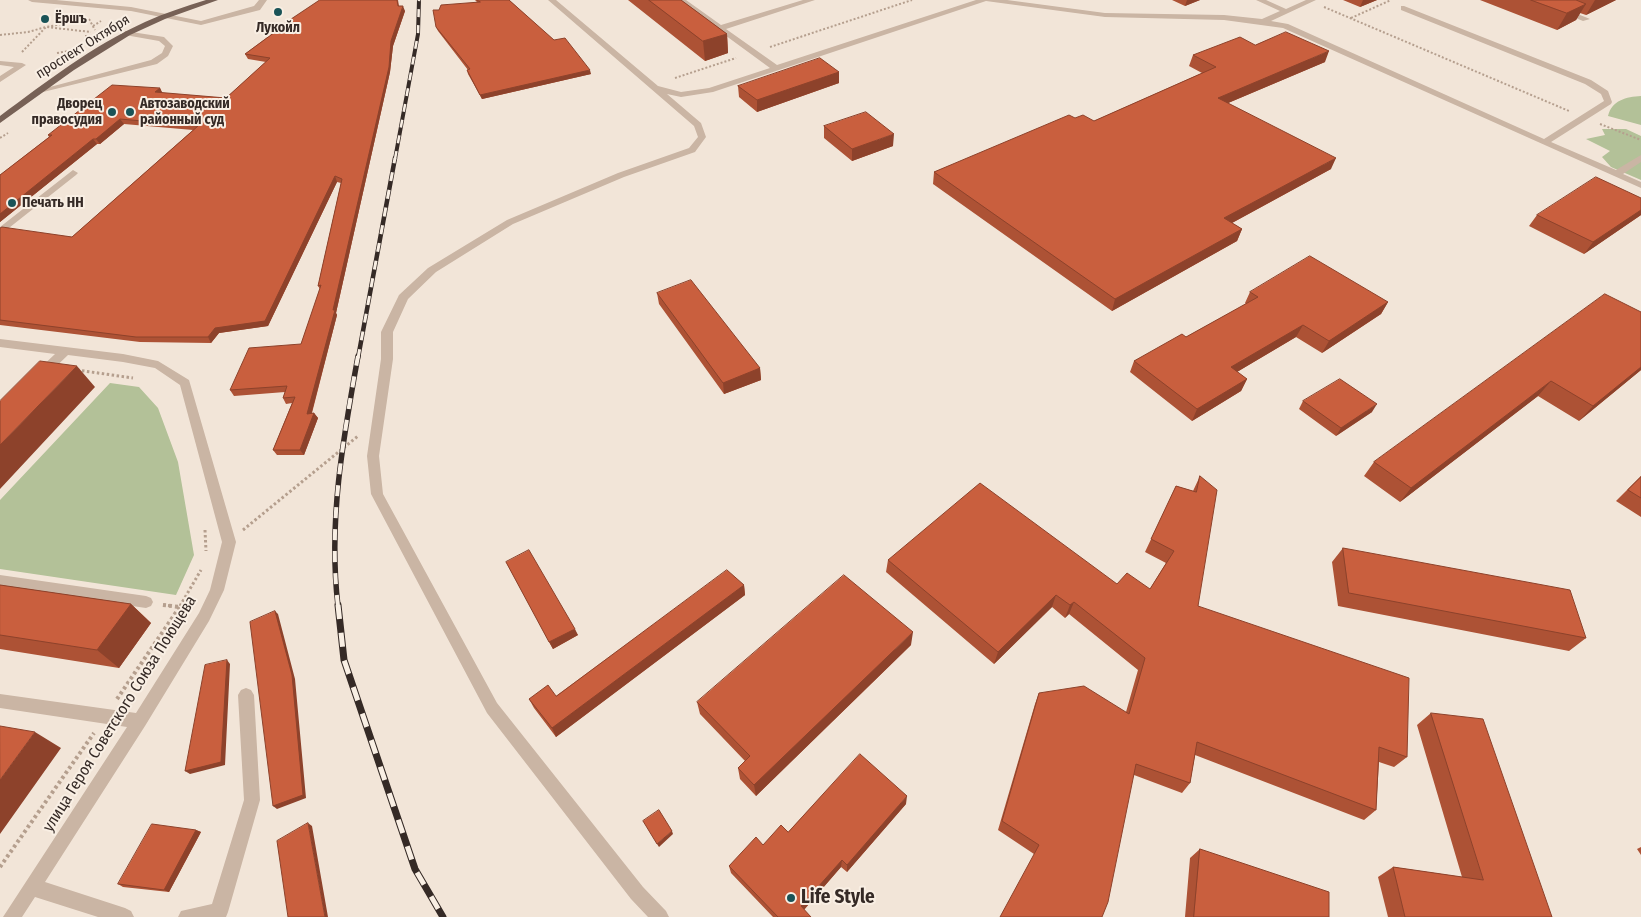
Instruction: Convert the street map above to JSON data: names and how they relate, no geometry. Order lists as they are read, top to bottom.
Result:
{
  "streets": {
    "main road": ["проспект Октября"],
    "street": ["улица Героя Советского Союза Поющева"]
  },
  "places": [
    "Лукойл",
    "Ёршъ",
    "Дворец правосудия",
    "Автозаводский районный суд",
    "Печать НН",
    "Life Style"
  ]
}
